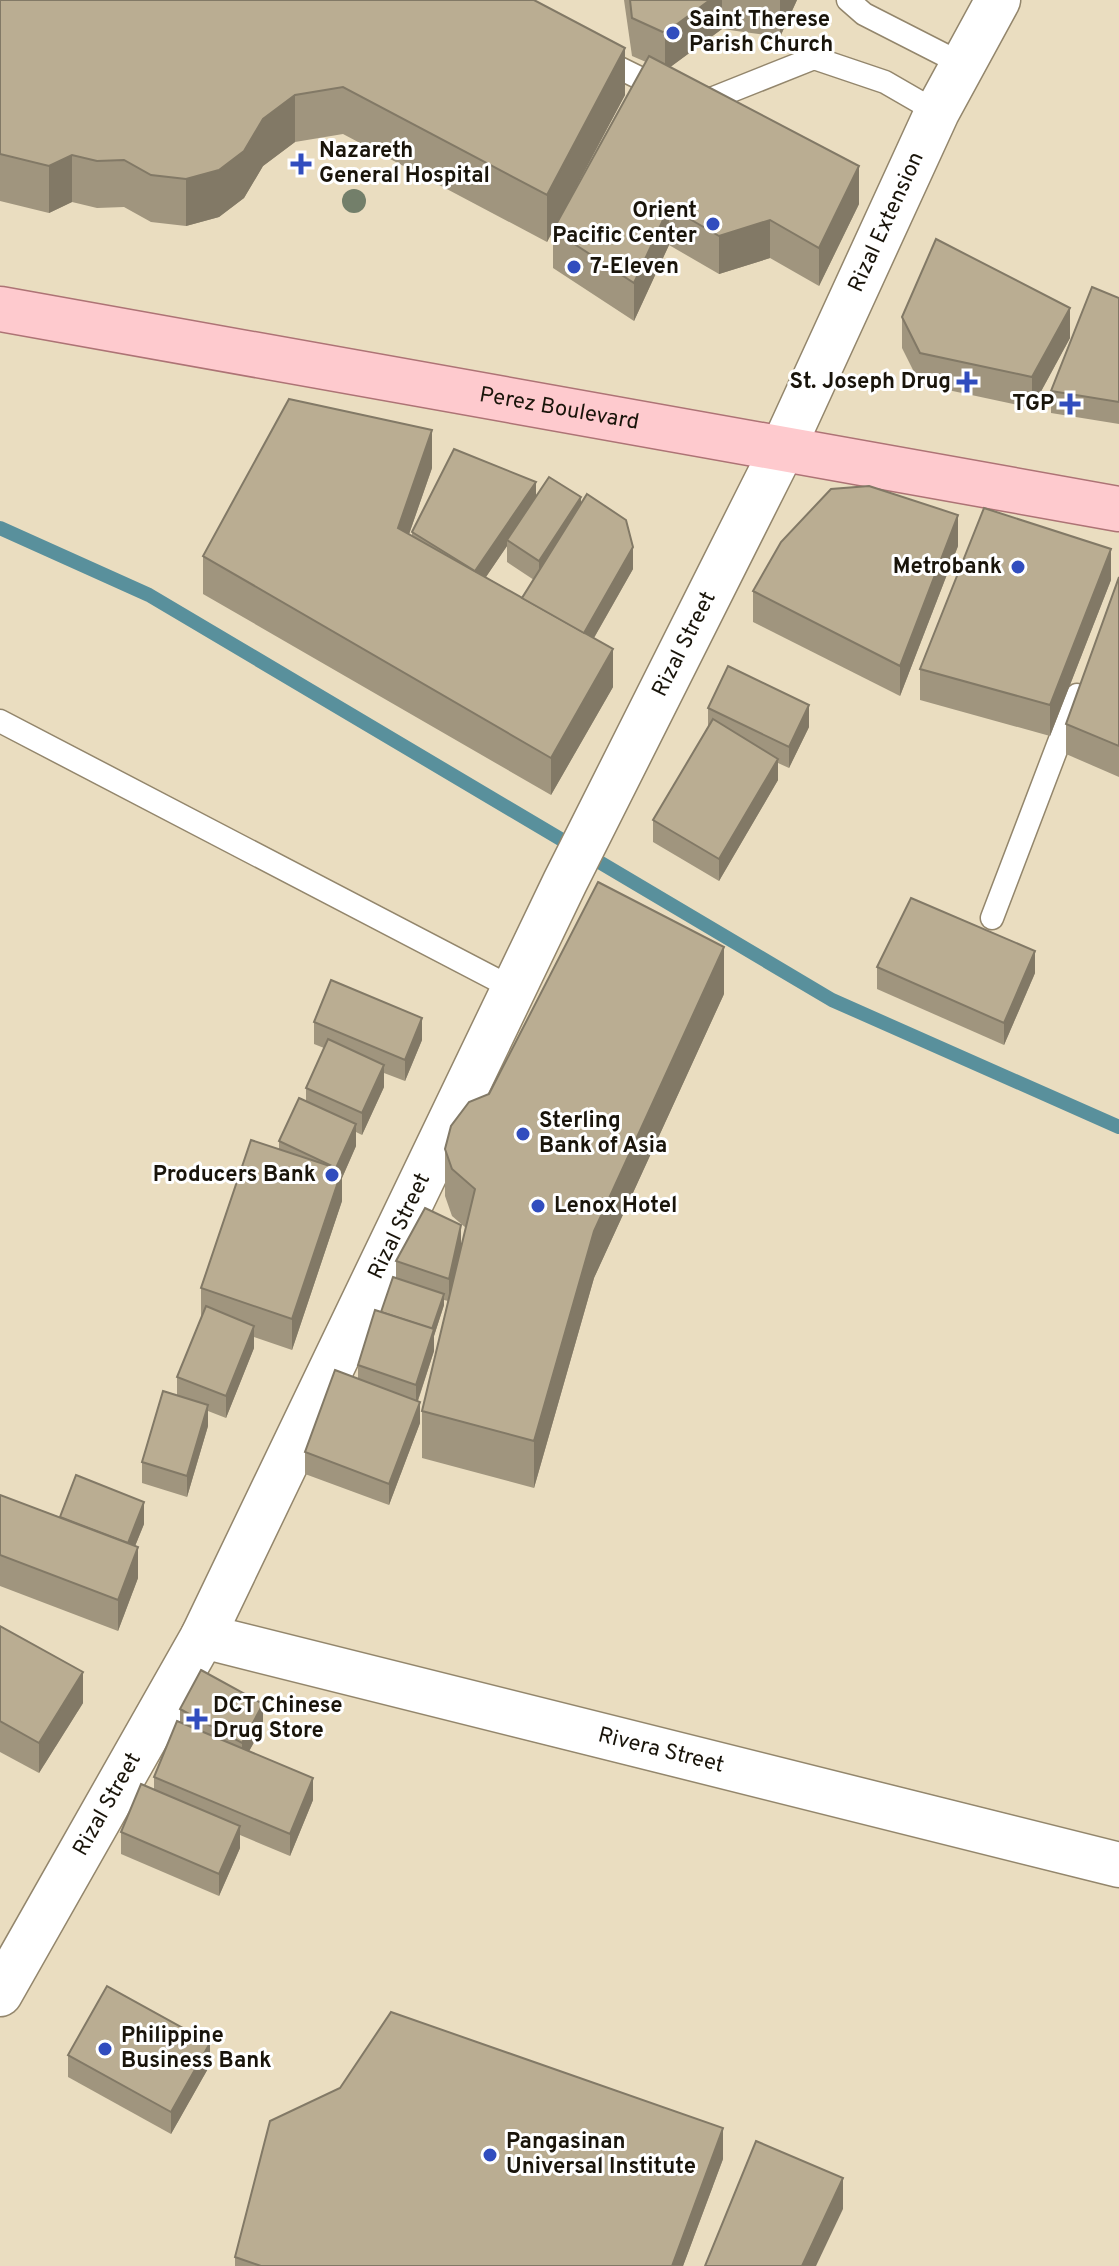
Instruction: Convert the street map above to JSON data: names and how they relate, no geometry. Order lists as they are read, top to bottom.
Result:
{
  "streets": {
    "main road": ["Perez Boulevard"],
    "street": ["Rizal Extension", "Rizal Street", "Rivera Street"]
  },
  "crossings": [
    ["Rizal Extension", "Perez Boulevard"],
    ["Rizal Extension", "Rizal Street"],
    ["Perez Boulevard", "Rizal Street"],
    ["Rizal Street", "Rivera Street"]
  ],
  "places": {
    "other": [
      "Saint Therese Parish Church",
      "Orient Pacific Center",
      "7-Eleven",
      "Metrobank",
      "Sterling Bank of Asia",
      "Producers Bank",
      "Lenox Hotel",
      "Philippine Business Bank",
      "Pangasinan Universal Institute"
    ],
    "health": [
      "Nazareth General Hospital",
      "St. Joseph Drug",
      "TGP",
      "DCT Chinese Drug Store"
    ]
  }
}
